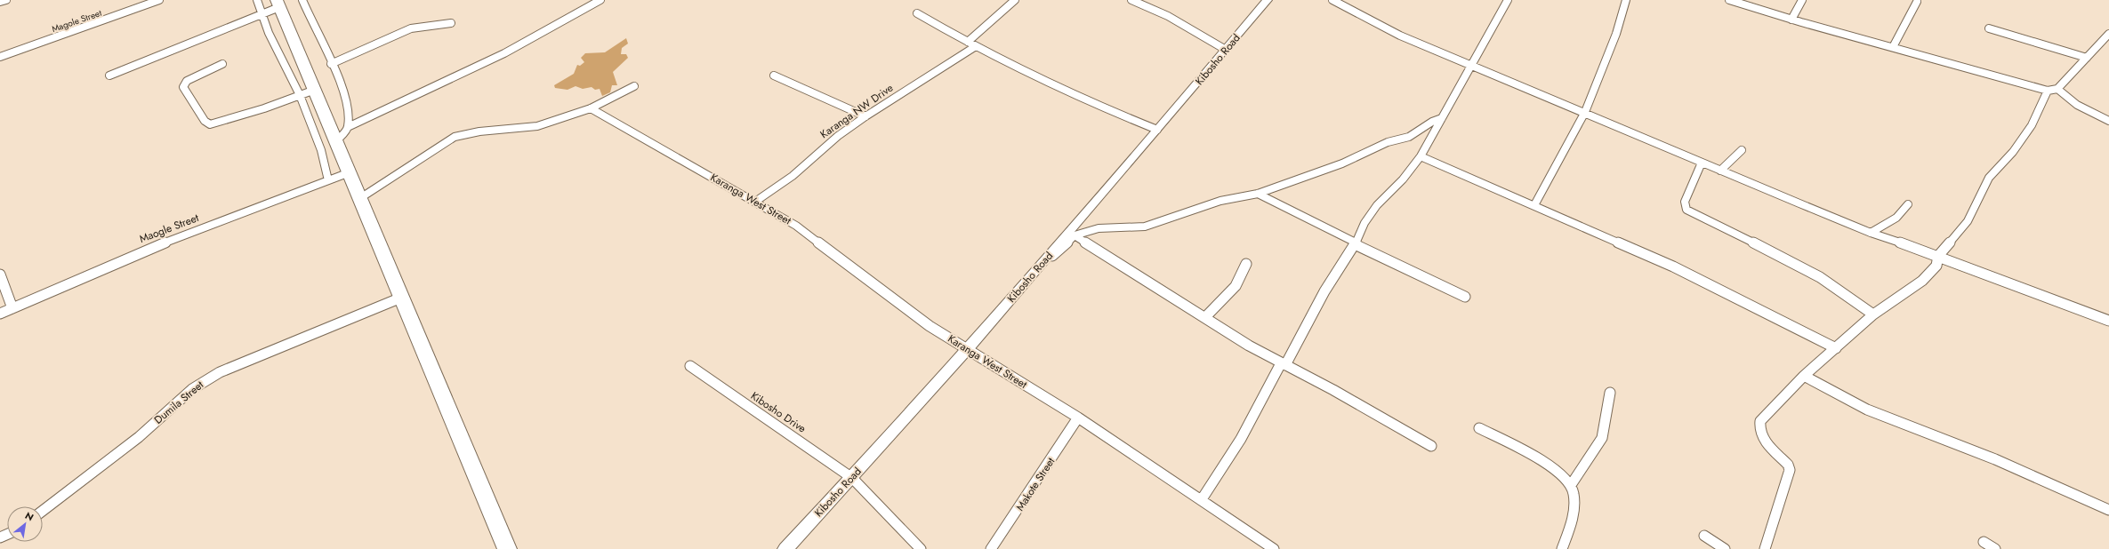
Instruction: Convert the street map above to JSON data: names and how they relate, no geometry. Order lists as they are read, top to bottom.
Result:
{
  "streets": {
    "street": [
      "Magole Street",
      "Kibosho Road",
      "Karanga NW Drive",
      "Karanga West Street",
      "Maogle Street",
      "Dumila Street",
      "Kibosho Drive",
      "Makote Street"
    ]
  },
  "crossings": [
    ["Kibosho Road", "Karanga West Street"],
    ["Kibosho Road", "Kibosho Drive"],
    ["Karanga NW Drive", "Karanga West Street"],
    ["Karanga West Street", "Makote Street"]
  ],
  "north": "top right"
}
